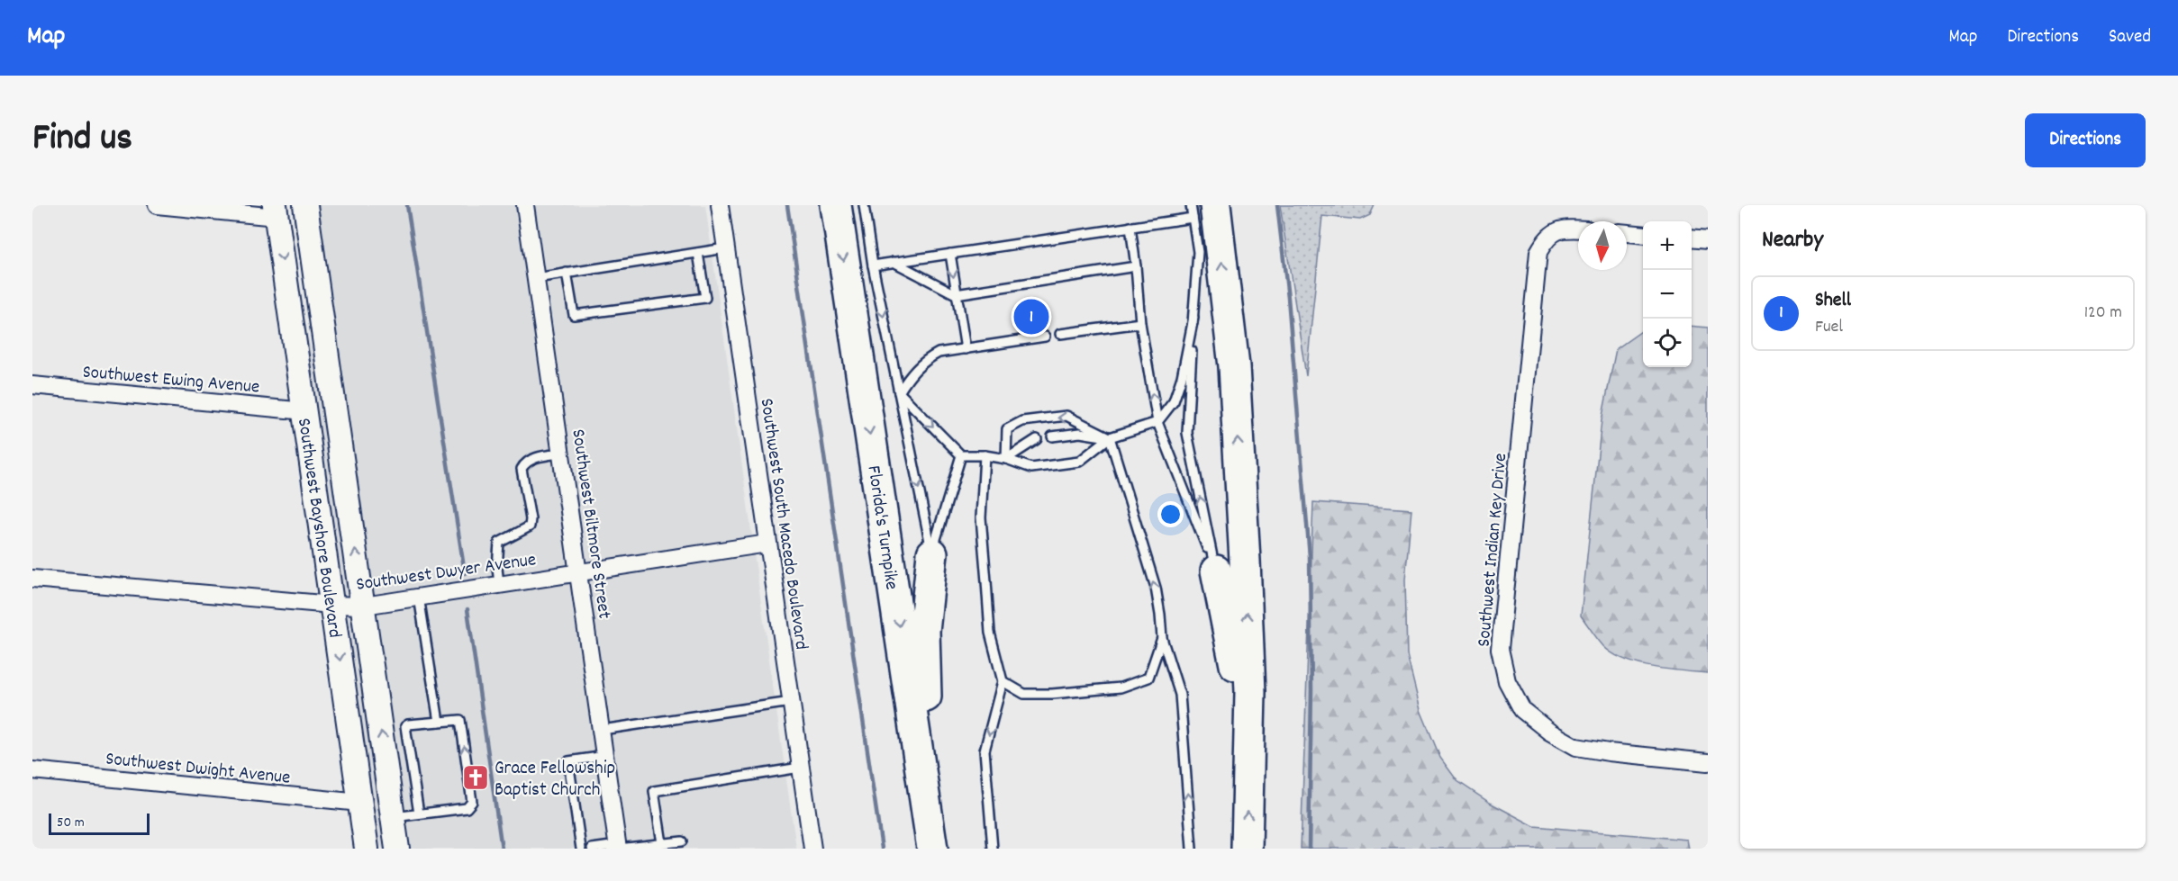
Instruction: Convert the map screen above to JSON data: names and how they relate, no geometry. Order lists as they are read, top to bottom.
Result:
{
  "streets": {
    "highway": ["Florida's Turnpike"],
    "main road": ["Southwest Bayshore Boulevard"],
    "street": [
      "Southwest Ewing Avenue",
      "Southwest Biltmore Street",
      "Southwest South Macedo Boulevard",
      "Southwest Indian Key Drive",
      "Southwest Dwyer Avenue",
      "Southwest Dwight Avenue"
    ]
  },
  "crossings": [
    ["Southwest Ewing Avenue", "Southwest Bayshore Boulevard"],
    ["Southwest Biltmore Street", "Southwest Dwyer Avenue"],
    ["Southwest South Macedo Boulevard", "Southwest Dwyer Avenue"],
    ["Southwest Bayshore Boulevard", "Southwest Dwyer Avenue"],
    ["Southwest Bayshore Boulevard", "Southwest Dwight Avenue"]
  ],
  "places": {
    "church": ["Grace Fellowship Baptist Church"]
  },
  "scale_bar": "50 m",
  "north": "bottom",
  "page": {
    "header": "Map",
    "nav": ["Map", "Directions", "Saved"],
    "title": "Find us",
    "buttons": "Directions",
    "heading": "Nearby",
    "map_buttons": ["+", "−"],
    "list": [
      {
        "mark": "1",
        "name": "Shell",
        "note": "Fuel",
        "value": "120 m"
      }
    ],
    "pins": "1",
    "scale": "50 m"
  }
}
